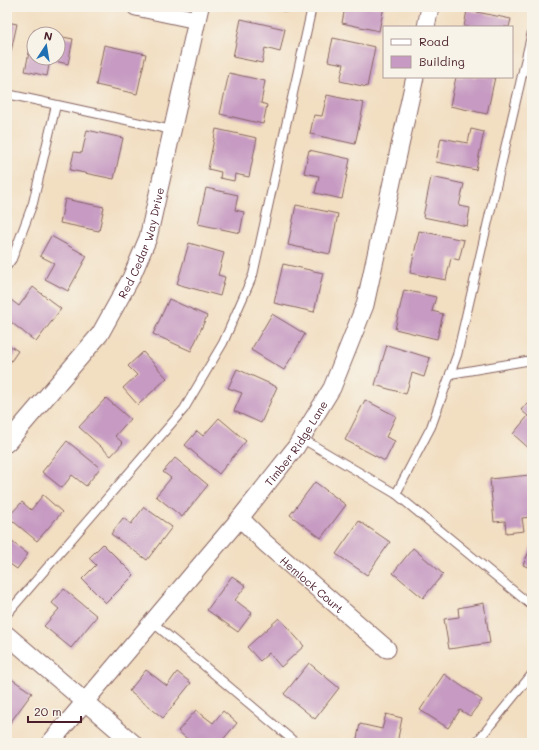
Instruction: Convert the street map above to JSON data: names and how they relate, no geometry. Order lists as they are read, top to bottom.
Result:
{
  "streets": {
    "street": ["Red Cedar Way Drive", "Timber Ridge Lane", "Hemlock Court"]
  },
  "crossings": [
    ["Timber Ridge Lane", "Hemlock Court"]
  ],
  "legend": ["Road", "Building"],
  "scale_bar": "20 m",
  "north": "top"
}
